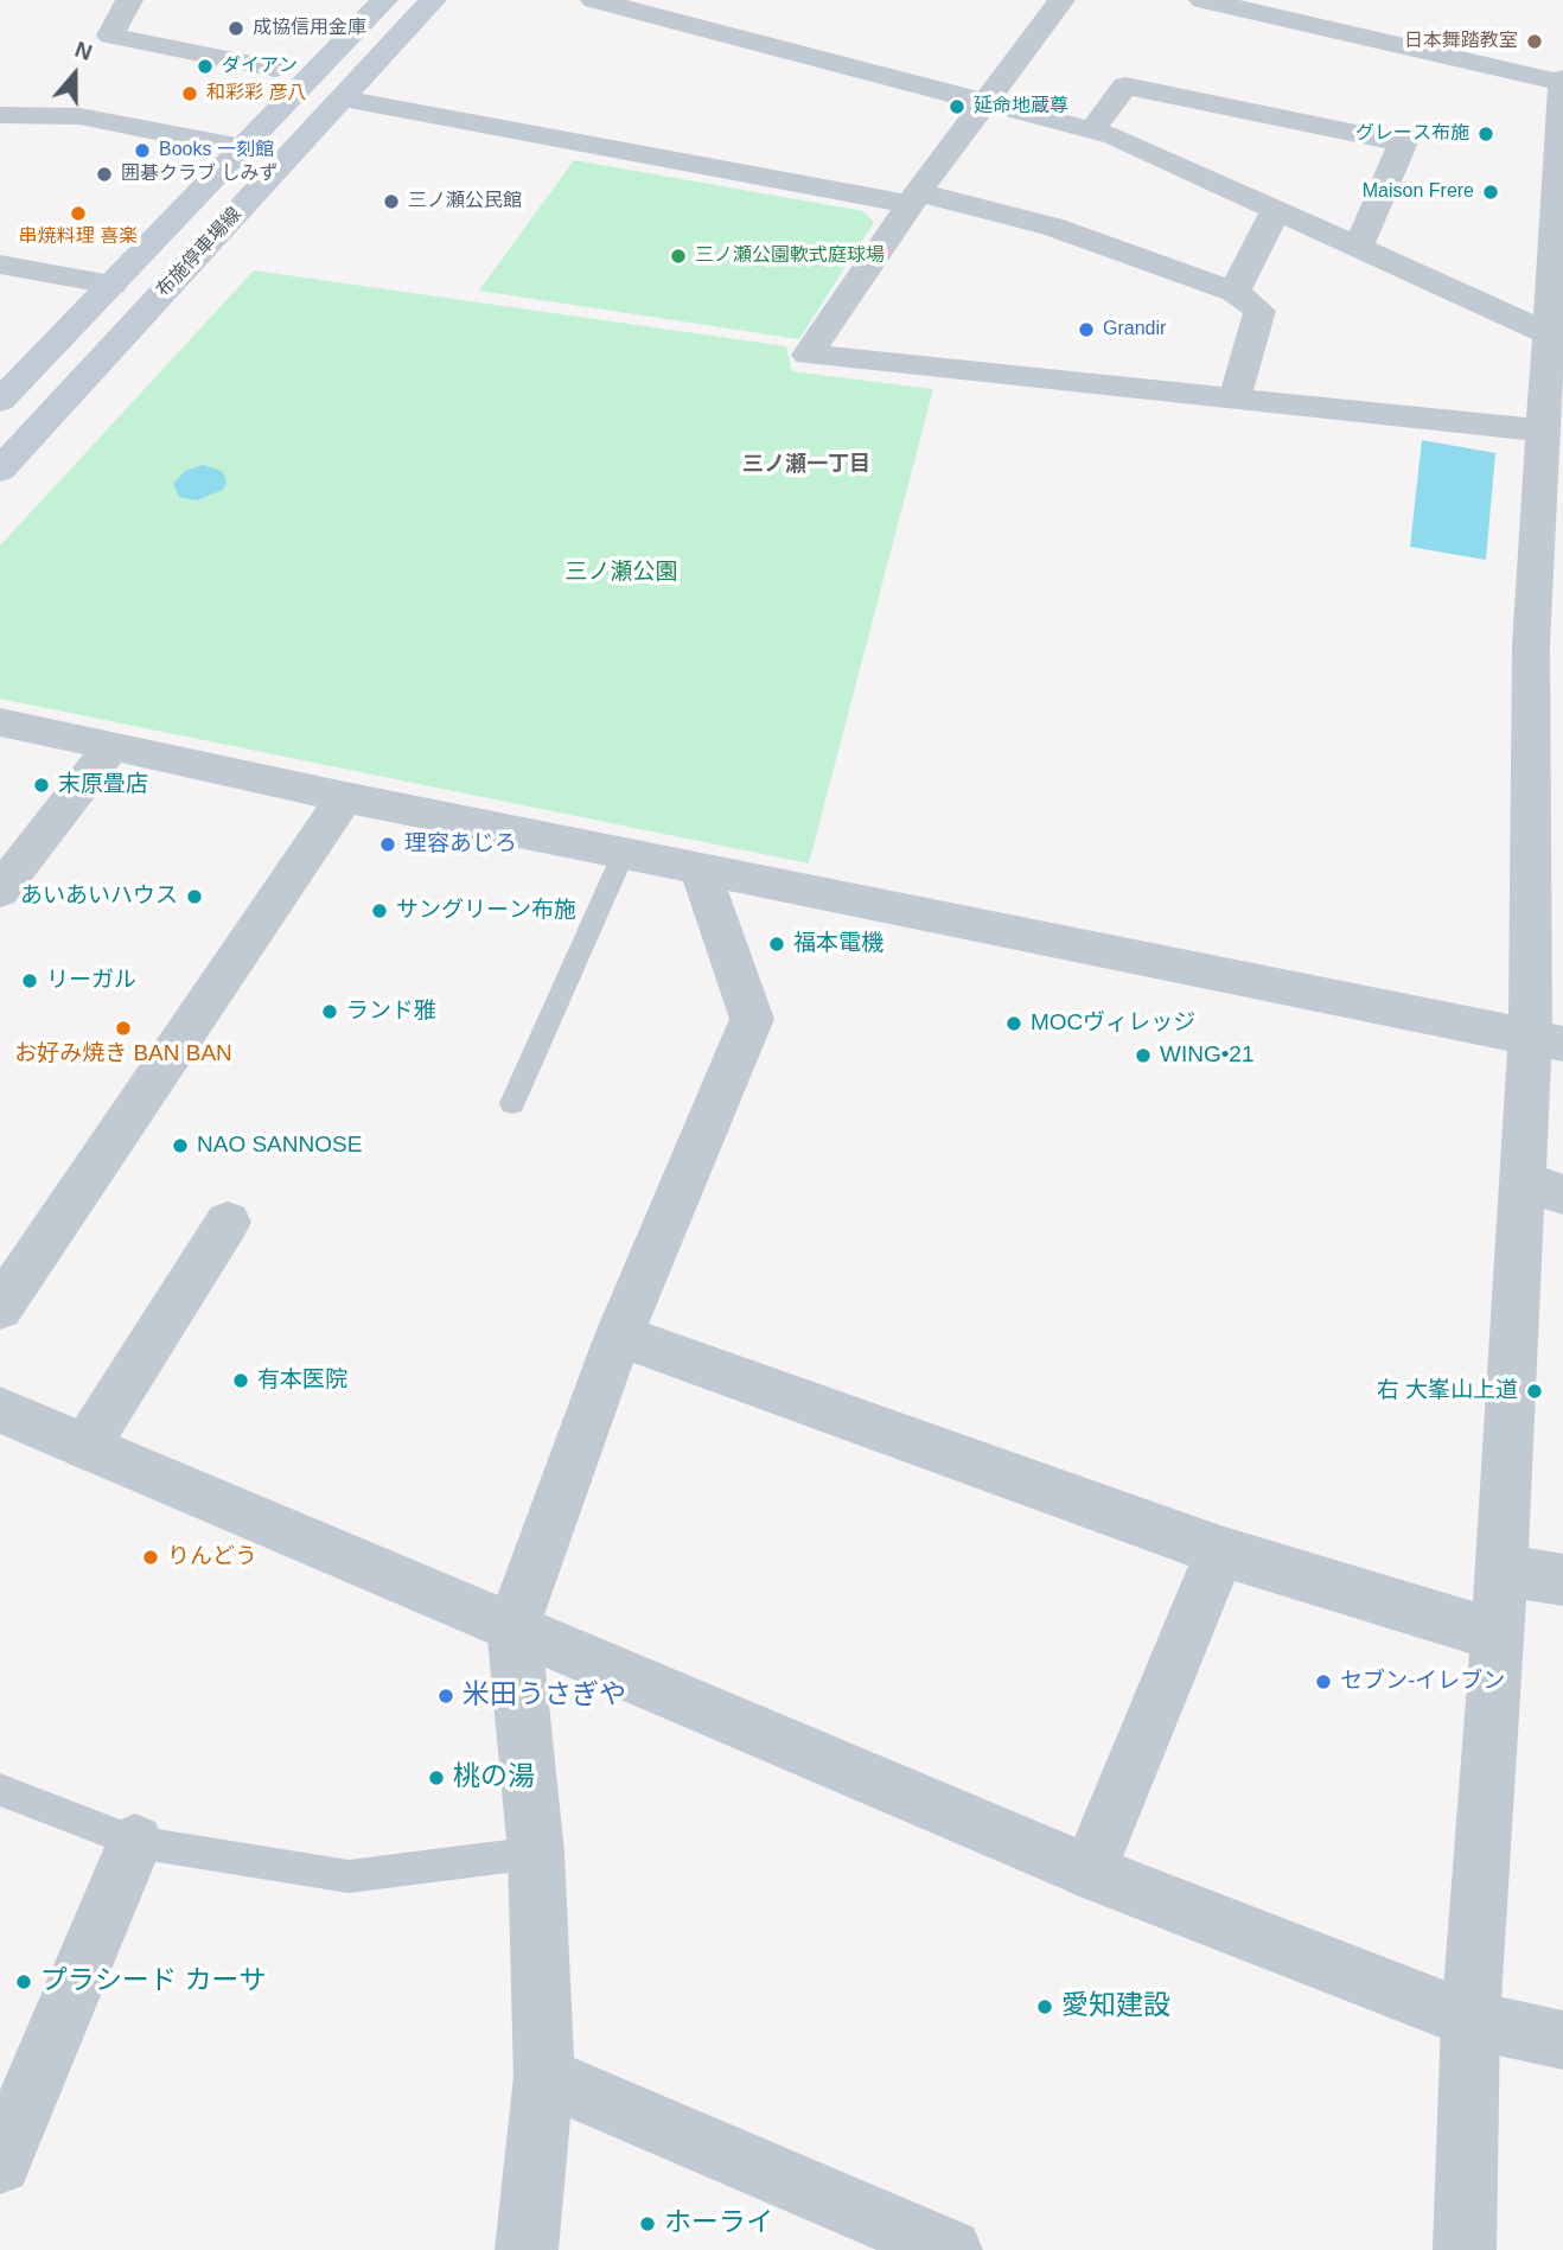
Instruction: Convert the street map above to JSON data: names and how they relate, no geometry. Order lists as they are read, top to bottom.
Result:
{
  "streets": {
    "main road": ["布施停車場線"]
  },
  "districts": ["三ノ瀬一丁目"],
  "parks": ["三ノ瀬公園"],
  "places": [
    "成協信用金庫",
    "日本舞踏教室",
    "ダイアン",
    "和彩彩 彦八",
    "延命地蔵尊",
    "グレース布施",
    "Books 一刻館",
    "囲碁クラブ しみず",
    "Maison Frere",
    "三ノ瀬公民館",
    "串焼料理 喜楽",
    "三ノ瀬公園軟式庭球場",
    "Grandir",
    "末原畳店",
    "理容あじろ",
    "あいあいハウス",
    "サングリーン布施",
    "福本電機",
    "リーガル",
    "ランド雅",
    "MOCヴィレッジ",
    "お好み焼き BAN BAN",
    "WING•21",
    "NAO SANNOSE",
    "有本医院",
    "右 大峯山上道",
    "りんどう",
    "セブン-イレブン",
    "米田うさぎや",
    "桃の湯",
    "プラシード カーサ",
    "愛知建設",
    "ホーライ"
  ],
  "north": "top"
}
